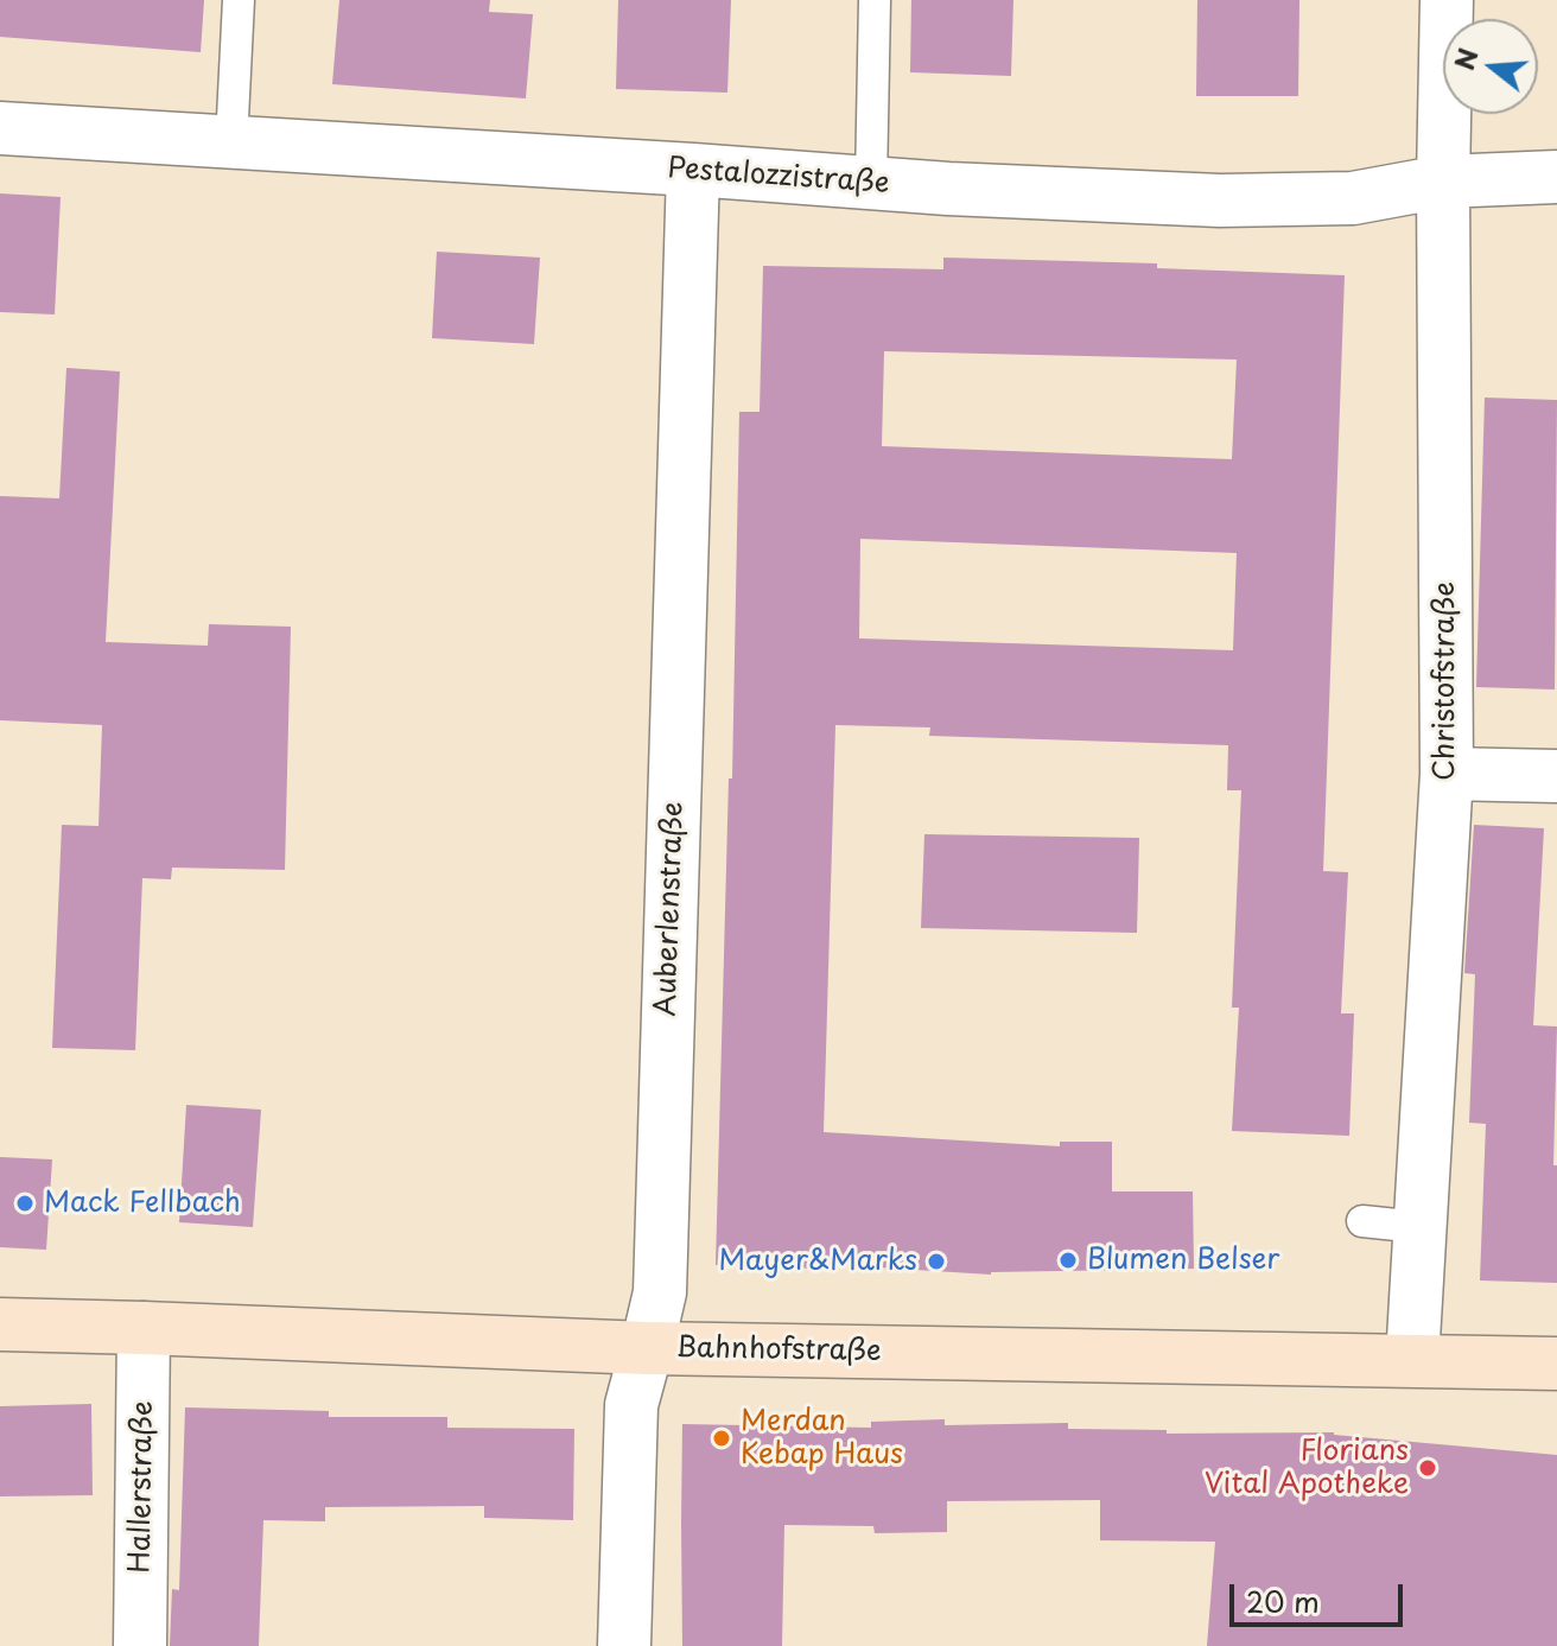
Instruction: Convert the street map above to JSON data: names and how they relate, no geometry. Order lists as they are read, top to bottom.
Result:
{
  "streets": {
    "street": [
      "Pestalozzistraße",
      "Christofstraße",
      "Auberlenstraße",
      "Bahnhofstraße",
      "Hallerstraße"
    ]
  },
  "crossings": [
    ["Pestalozzistraße", "Christofstraße"],
    ["Pestalozzistraße", "Auberlenstraße"],
    ["Christofstraße", "Bahnhofstraße"],
    ["Auberlenstraße", "Bahnhofstraße"],
    ["Bahnhofstraße", "Hallerstraße"]
  ],
  "places": [
    "Mack Fellbach",
    "Blumen Belser",
    "Mayer&Marks",
    "Merdan Kebap Haus",
    "Florians Vital Apotheke"
  ],
  "scale_bar": "20 m",
  "north": "left"
}
